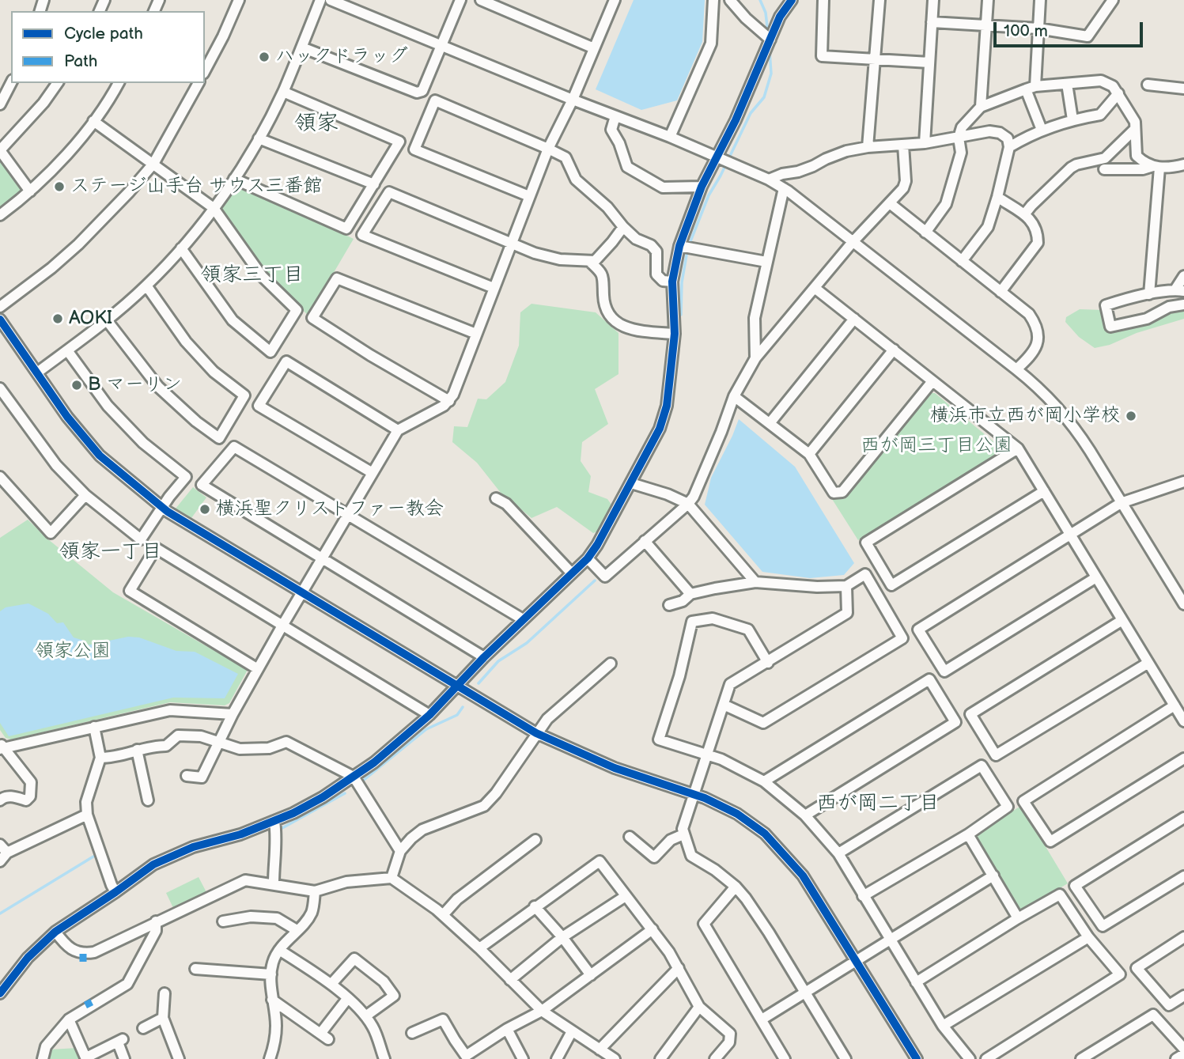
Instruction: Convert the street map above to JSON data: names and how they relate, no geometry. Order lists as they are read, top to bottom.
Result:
{
  "districts": [
    "領家",
    "領家三丁目",
    "領家一丁目",
    "西が岡二丁目"
  ],
  "parks": ["西が岡三丁目公園", "領家公園"],
  "places": [
    "ハックドラッグ",
    "ステージ山手台 サウス三番館",
    "AOKI",
    "B マーリン",
    "横浜市立西が岡小学校",
    "横浜聖クリストファー教会"
  ],
  "legend": ["Cycle path", "Path"],
  "scale_bar": "100 m"
}
